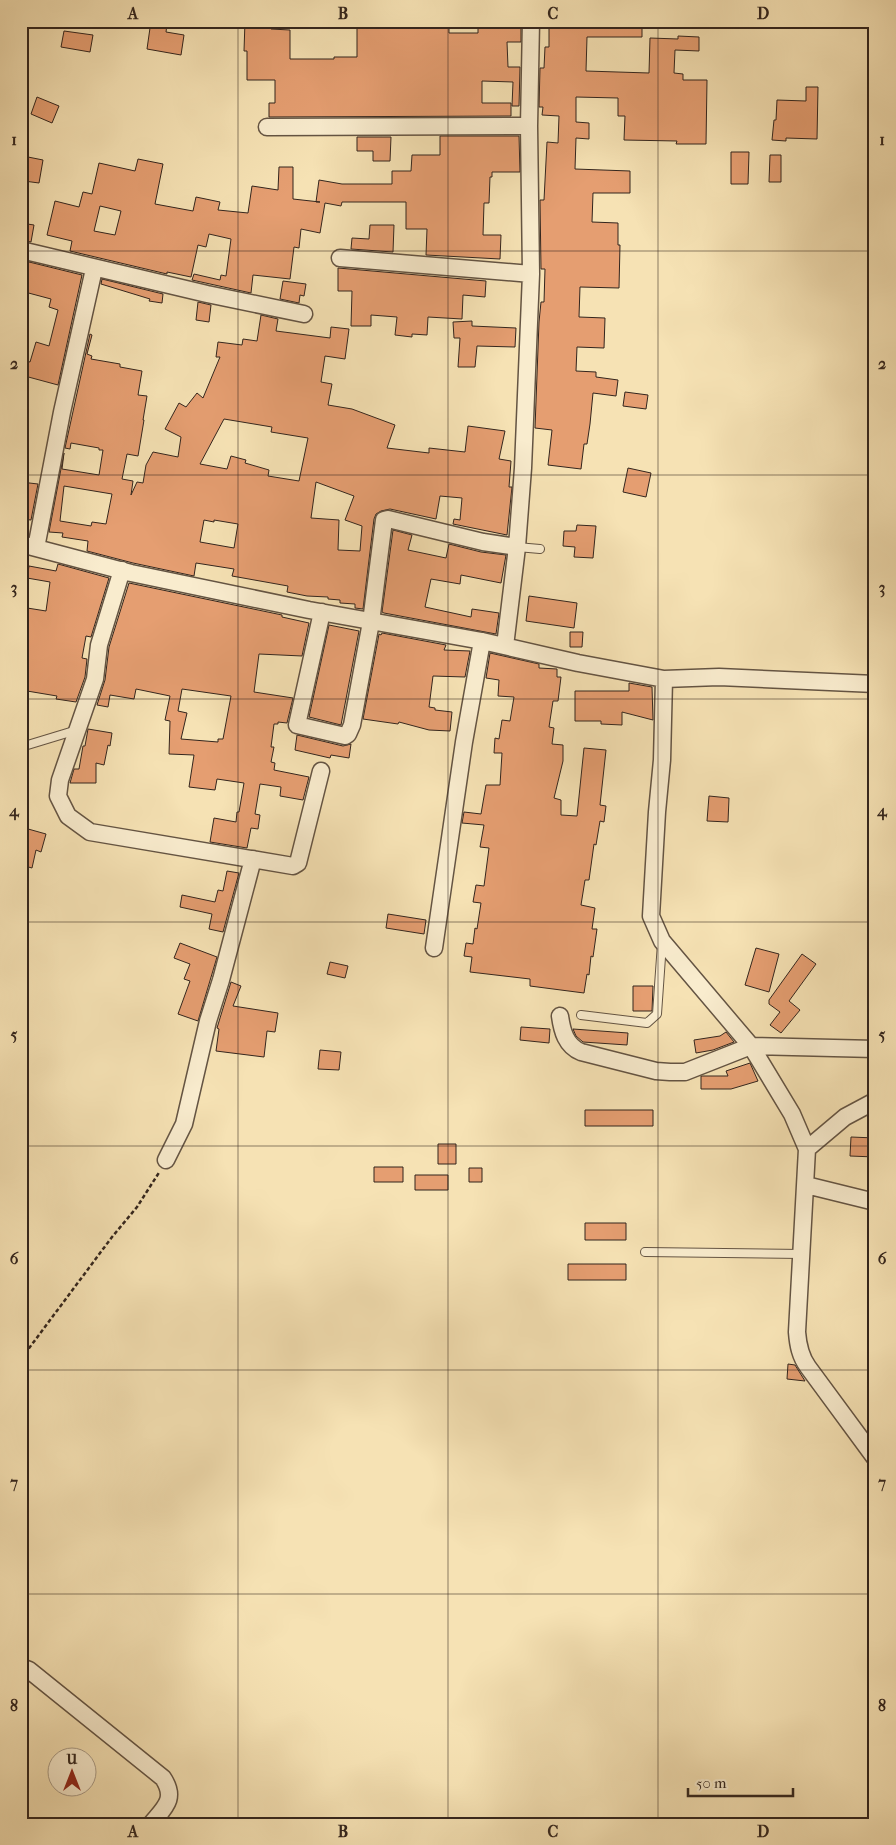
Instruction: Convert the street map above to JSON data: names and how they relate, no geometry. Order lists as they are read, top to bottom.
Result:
{
  "scale_bar": "50 m",
  "north": "top",
  "grid": {
    "columns": [
      "A",
      "B",
      "C",
      "D"
    ],
    "rows": [
      "1",
      "2",
      "3",
      "4",
      "5",
      "6",
      "7",
      "8"
    ]
  }
}
